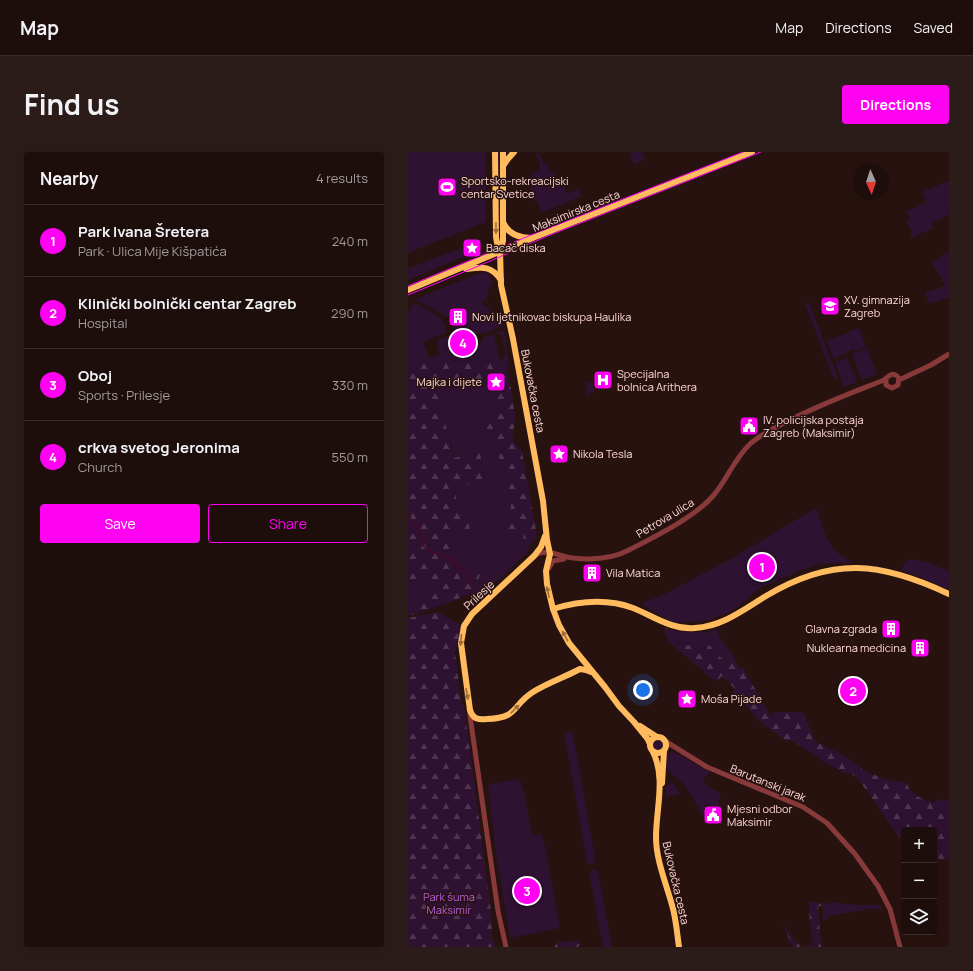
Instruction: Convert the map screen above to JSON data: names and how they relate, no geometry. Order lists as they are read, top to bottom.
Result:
{
  "streets": {
    "main road": ["Maksimirska cesta", "Bukovačka cesta", "Prilesje"],
    "street": ["Petrova ulica", "Barutanski jarak"]
  },
  "crossings": [
    ["Maksimirska cesta", "Bukovačka cesta"],
    ["Bukovačka cesta", "Petrova ulica"],
    ["Bukovačka cesta", "Prilesje"],
    ["Bukovačka cesta", "Barutanski jarak"],
    ["Petrova ulica", "Prilesje"]
  ],
  "one_way": ["Prilesje"],
  "parks": ["Park šuma Maksimir"],
  "places": {
    "sports": ["Sportsko-rekreacijski centar Svetice"],
    "place": [
      "Bacač diska",
      "Majka i dijete",
      "Nikola Tesla",
      "Moša Pijade"
    ],
    "school or university": ["XV. gimnazija Zagreb"],
    "building": [
      "Novi ljetnikovac biskupa Haulika",
      "Vila Matica",
      "Glavna zgrada",
      "Nuklearna medicina"
    ],
    "hospital": ["Specijalna bolnica Arithera"],
    "public building": ["IV. policijska postaja Zagreb (Maksimir)", "Mjesni odbor Maksimir"]
  },
  "north": "bottom",
  "page": {
    "header": "Map",
    "nav": ["Map", "Directions", "Saved"],
    "title": "Find us",
    "buttons": [
      "Directions",
      ["Save", "Share"]
    ],
    "heading": ["Nearby", "4 results"],
    "list": [
      {
        "mark": "1",
        "name": "Park Ivana Šretera",
        "note": "Park · Ulica Mije Kišpatića",
        "value": "240 m"
      },
      {
        "mark": "2",
        "name": "Klinički bolnički centar Zagreb",
        "note": "Hospital",
        "value": "290 m"
      },
      {
        "mark": "3",
        "name": "Oboj",
        "note": "Sports · Prilesje",
        "value": "330 m"
      },
      {
        "mark": "4",
        "name": "crkva svetog Jeronima",
        "note": "Church",
        "value": "550 m"
      }
    ],
    "pins": [
      "4",
      "1",
      "2",
      "3"
    ],
    "map_buttons": ["+", "−"]
  }
}
